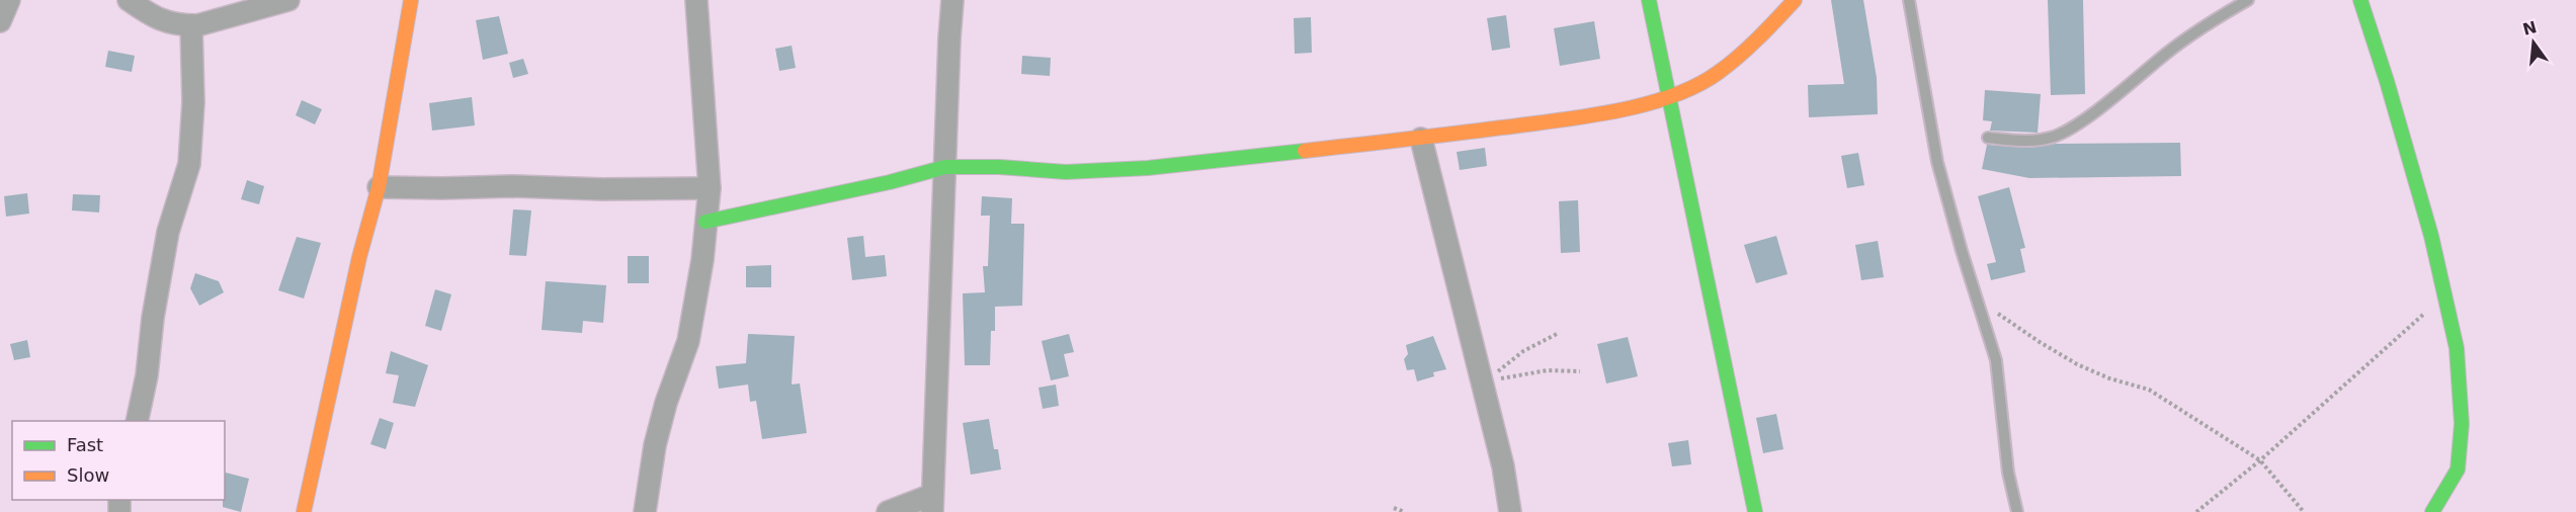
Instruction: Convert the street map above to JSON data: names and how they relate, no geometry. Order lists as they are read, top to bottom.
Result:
{
  "legend": ["Fast", "Slow"],
  "north": "top"
}
